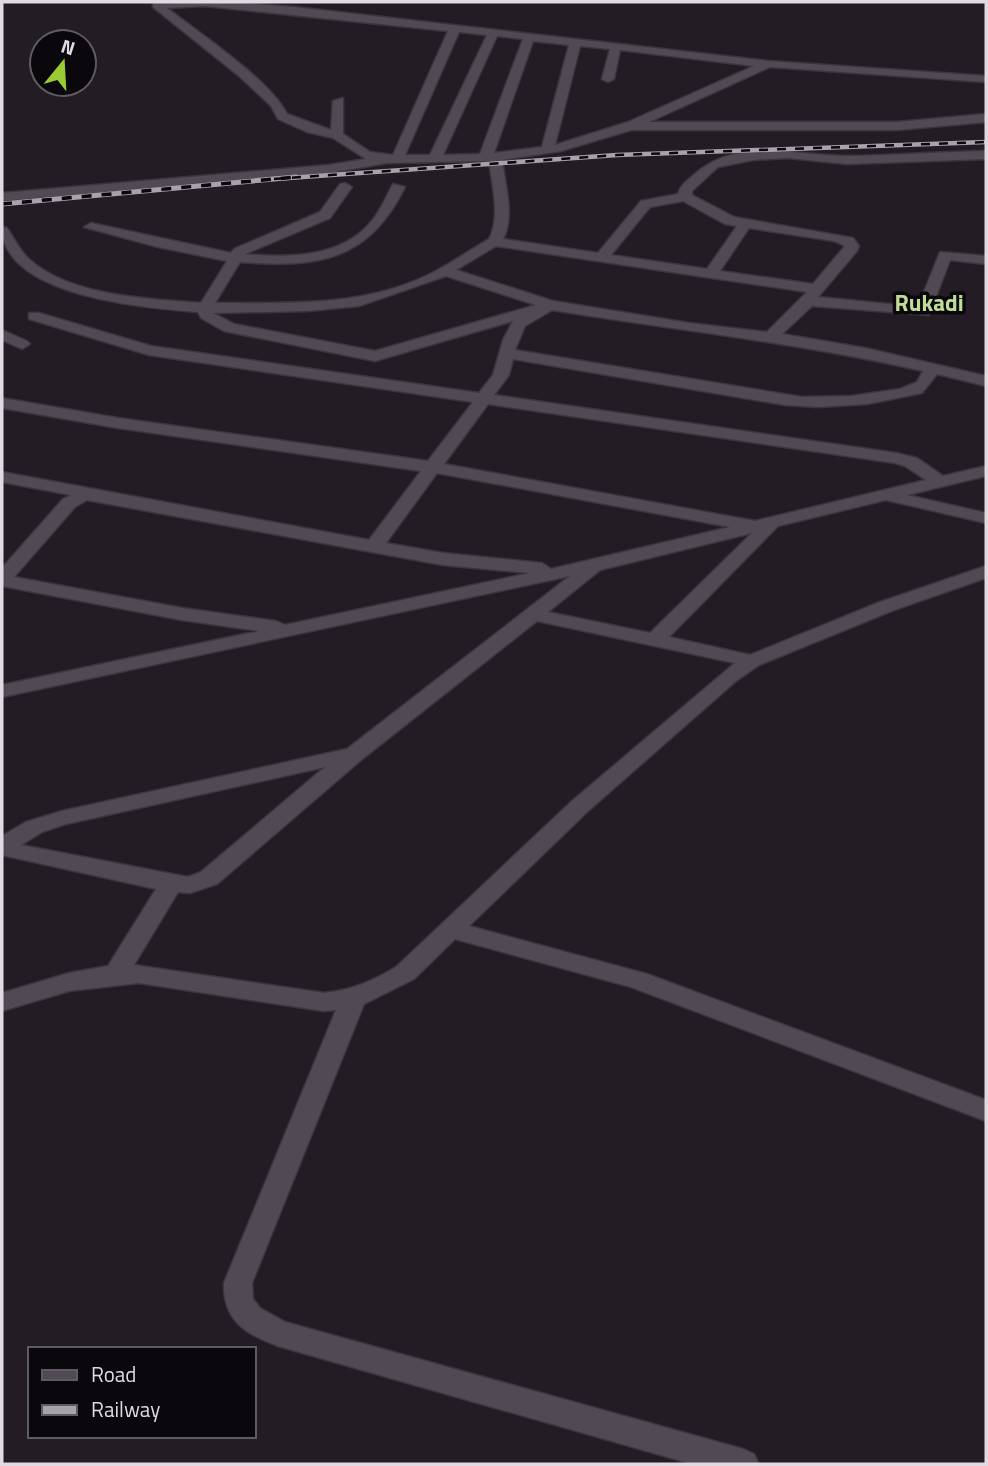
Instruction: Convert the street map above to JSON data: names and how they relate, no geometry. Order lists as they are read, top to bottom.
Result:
{
  "districts": ["Rukadi"],
  "legend": ["Road", "Railway"],
  "north": "top"
}
